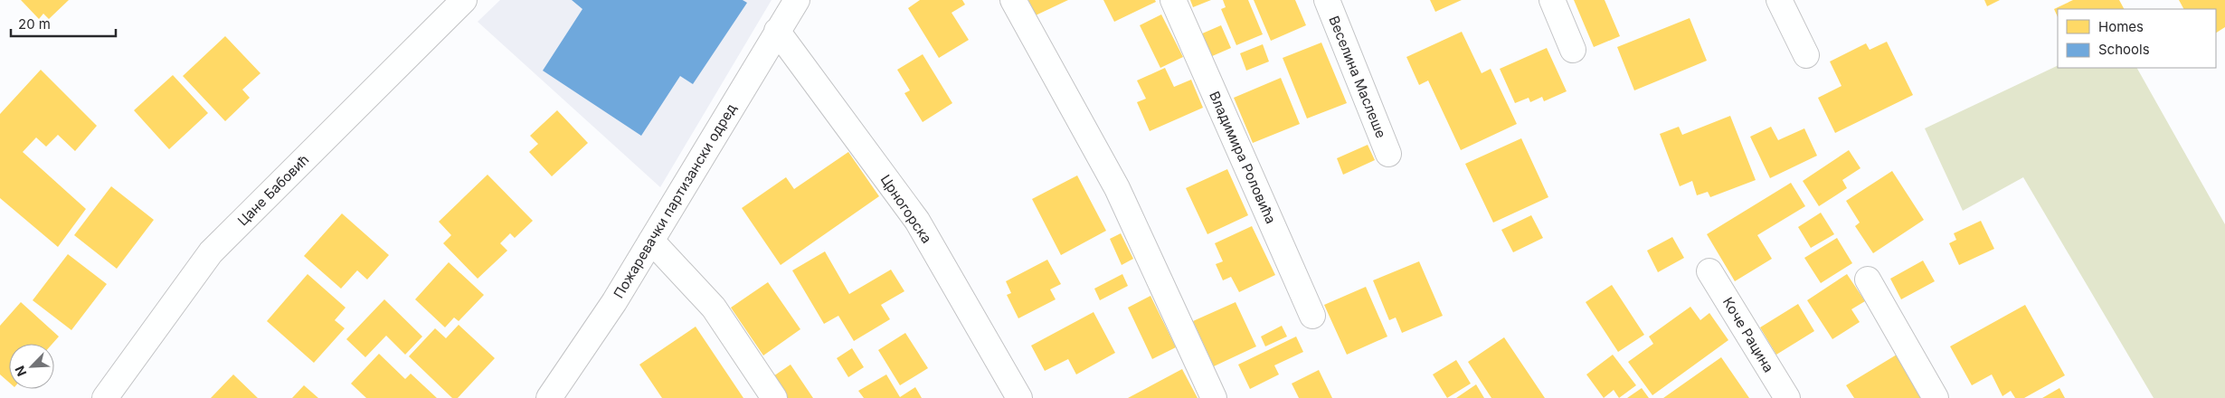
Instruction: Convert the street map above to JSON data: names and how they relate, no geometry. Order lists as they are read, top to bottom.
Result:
{
  "streets": {
    "street": [
      "Веселина Маслеше",
      "Владимира Роловића",
      "Цане Бабовић",
      "Пожаревачки партизански одред",
      "Црногорска",
      "Коче Рацина"
    ]
  },
  "crossings": [
    ["Пожаревачки партизански одред", "Црногорска"]
  ],
  "legend": ["Homes", "Schools"],
  "scale_bar": "20 m",
  "north": "bottom left"
}
